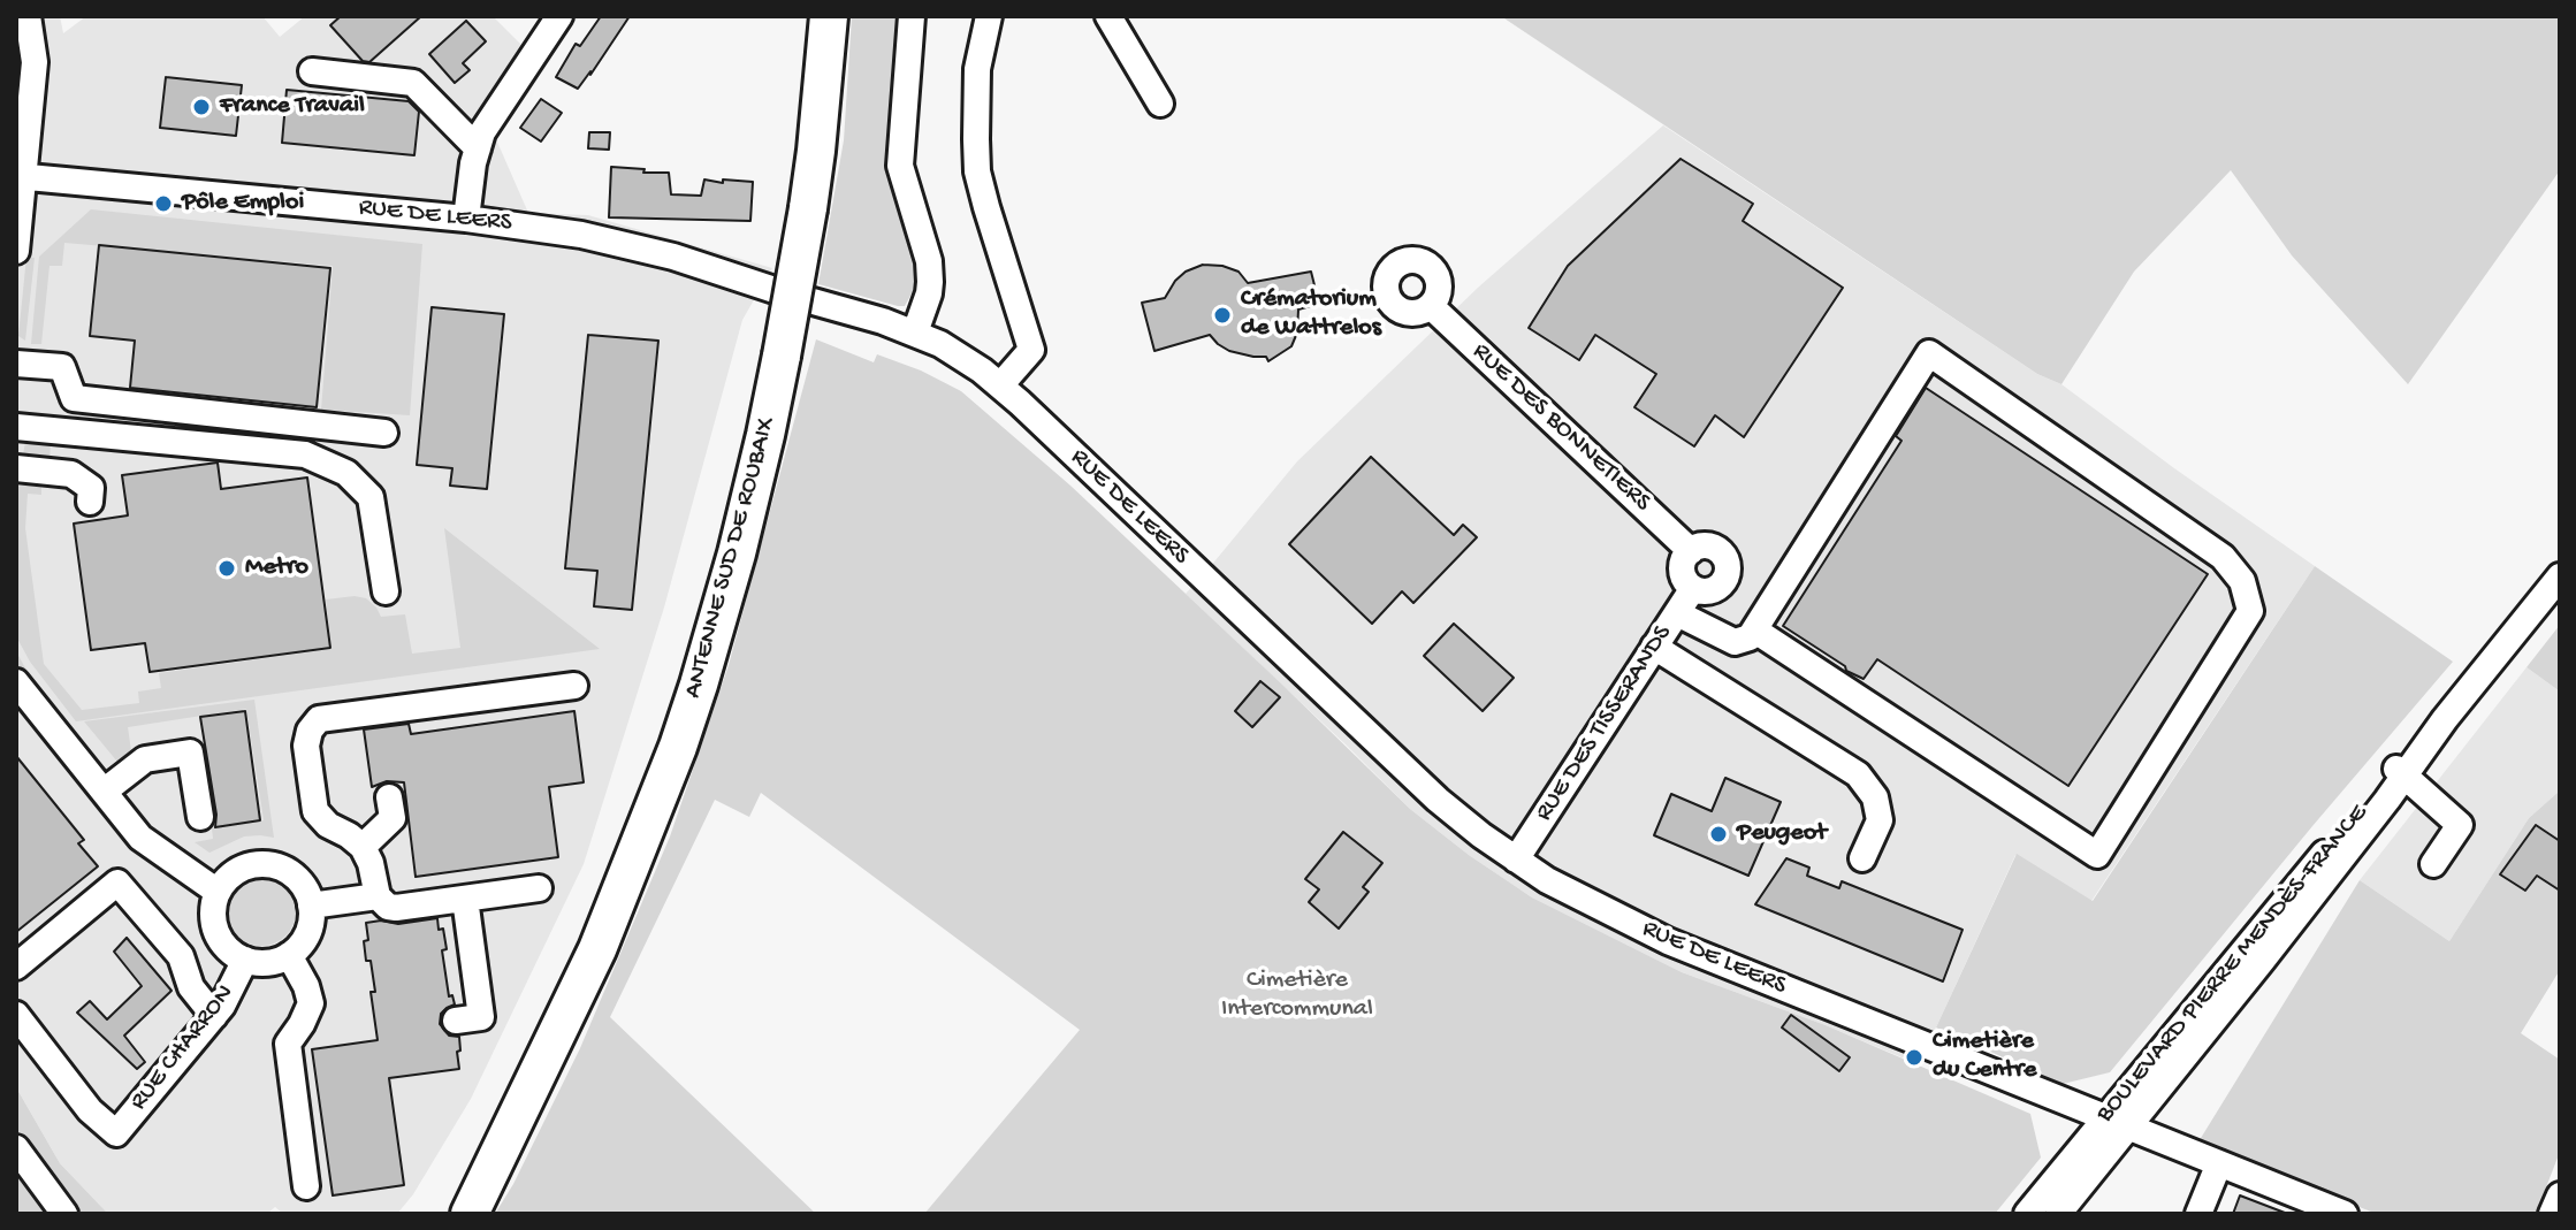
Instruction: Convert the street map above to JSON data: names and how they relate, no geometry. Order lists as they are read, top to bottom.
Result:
{
  "streets": {
    "highway": ["ANTENNE SUD DE ROUBAIX"],
    "street": [
      "RUE DE LEERS",
      "RUE DES BONNETIERS",
      "RUE DES TISSERANDS",
      "BOULEVARD PIERRE MENDÈS-FRANCE",
      "RUE CHARRON"
    ]
  },
  "crossings": [
    ["RUE DE LEERS", "RUE DES TISSERANDS"],
    ["RUE DE LEERS", "BOULEVARD PIERRE MENDÈS-FRANCE"],
    ["RUE DES BONNETIERS", "RUE DES TISSERANDS"]
  ],
  "parks": ["Cimetière Intercommunal"],
  "places": [
    "France Travail",
    "Pôle Emploi",
    "Crématorium de Wattrelos",
    "Metro",
    "Peugeot",
    "Cimetière du Centre"
  ]
}
